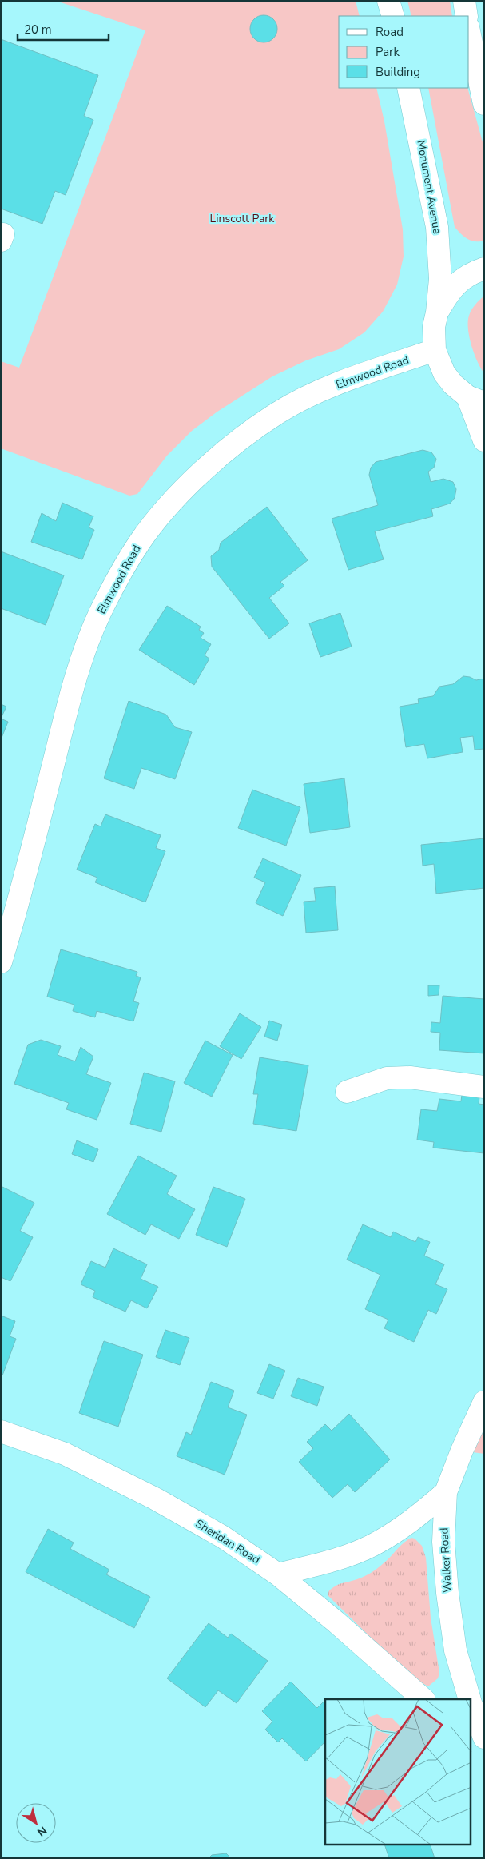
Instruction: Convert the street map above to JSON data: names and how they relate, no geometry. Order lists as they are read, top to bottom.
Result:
{
  "streets": {
    "street": [
      "Monument Avenue",
      "Elmwood Road",
      "Sheridan Road",
      "Walker Road"
    ]
  },
  "crossings": [
    ["Monument Avenue", "Elmwood Road"]
  ],
  "parks": ["Linscott Park"],
  "legend": ["Road", "Park", "Building"],
  "scale_bar": "20 m",
  "north": "bottom right"
}
